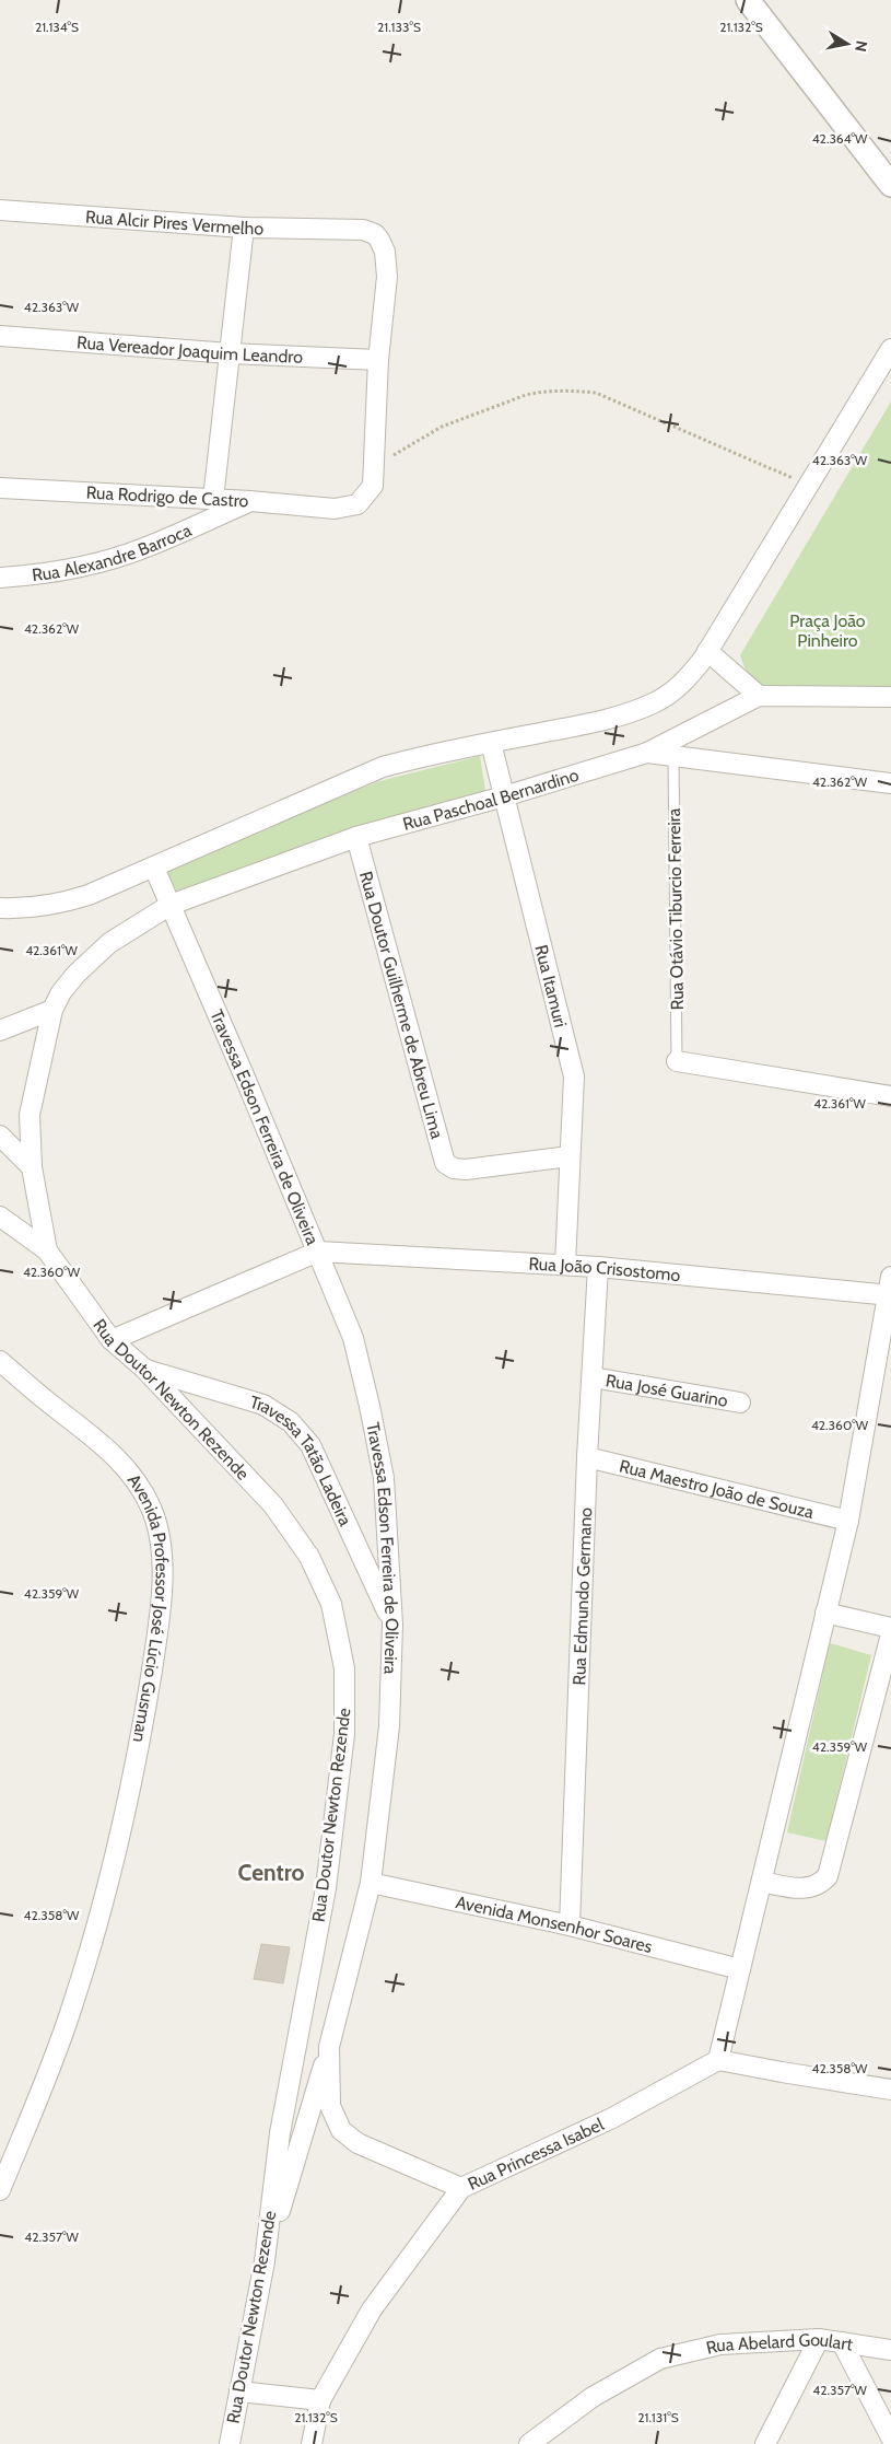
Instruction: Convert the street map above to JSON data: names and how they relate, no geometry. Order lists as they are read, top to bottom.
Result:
{
  "streets": {
    "street": [
      "Rua Alcir Pires Vermelho",
      "Rua Vereador Joaquim Leandro",
      "Rua Rodrigo de Castro",
      "Rua Alexandre Barroca",
      "Rua Paschoal Bernardino",
      "Rua Itamuri",
      "Rua Doutor Guilherme de Abreu Lima",
      "Travessa Edson Ferreira de Oliveira",
      "Rua João Crisostomo",
      "Rua José Guarino",
      "Rua Doutor Newton Rezende",
      "Travessa Tatão Ladeira",
      "Rua Maestro João de Souza",
      "Rua Edmundo Germano",
      "Avenida Professor José Lúcio Gusman",
      "Avenida Monsenhor Soares",
      "Rua Princessa Isabel",
      "Rua Abelard Goulart"
    ],
    "lane": ["Rua Otávio Tiburcio Ferreira"]
  },
  "crossings": [
    ["Rua Alcir Pires Vermelho", "Rua Vereador Joaquim Leandro"],
    ["Rua Alcir Pires Vermelho", "Rua Rodrigo de Castro"],
    ["Rua Vereador Joaquim Leandro", "Rua Rodrigo de Castro"],
    ["Rua Rodrigo de Castro", "Rua Alexandre Barroca"],
    ["Rua Paschoal Bernardino", "Rua Otávio Tiburcio Ferreira"],
    ["Rua Paschoal Bernardino", "Rua Itamuri"],
    ["Rua Paschoal Bernardino", "Rua Doutor Guilherme de Abreu Lima"],
    ["Rua Paschoal Bernardino", "Travessa Edson Ferreira de Oliveira"],
    ["Rua Paschoal Bernardino", "Rua Doutor Newton Rezende"],
    ["Rua Itamuri", "Rua Doutor Guilherme de Abreu Lima"],
    ["Rua Itamuri", "Rua João Crisostomo"],
    ["Travessa Edson Ferreira de Oliveira", "Rua João Crisostomo"],
    ["Travessa Edson Ferreira de Oliveira", "Travessa Tatão Ladeira"],
    ["Travessa Edson Ferreira de Oliveira", "Avenida Monsenhor Soares"],
    ["Travessa Edson Ferreira de Oliveira", "Rua Princessa Isabel"],
    ["Rua João Crisostomo", "Rua Edmundo Germano"],
    ["Rua José Guarino", "Rua Edmundo Germano"],
    ["Rua Doutor Newton Rezende", "Travessa Tatão Ladeira"],
    ["Rua Maestro João de Souza", "Rua Edmundo Germano"],
    ["Rua Edmundo Germano", "Avenida Monsenhor Soares"]
  ],
  "districts": ["Centro"],
  "parks": ["Praça João Pinheiro"],
  "north": "right",
  "coordinates": [
    "21.133°S",
    "21.134°S",
    "21.132°S",
    "42.364°W",
    "42.363°W",
    "42.362°W",
    "42.361°W",
    "42.360°W",
    "42.359°W",
    "42.358°W",
    "42.357°W",
    "21.131°S"
  ]
}
